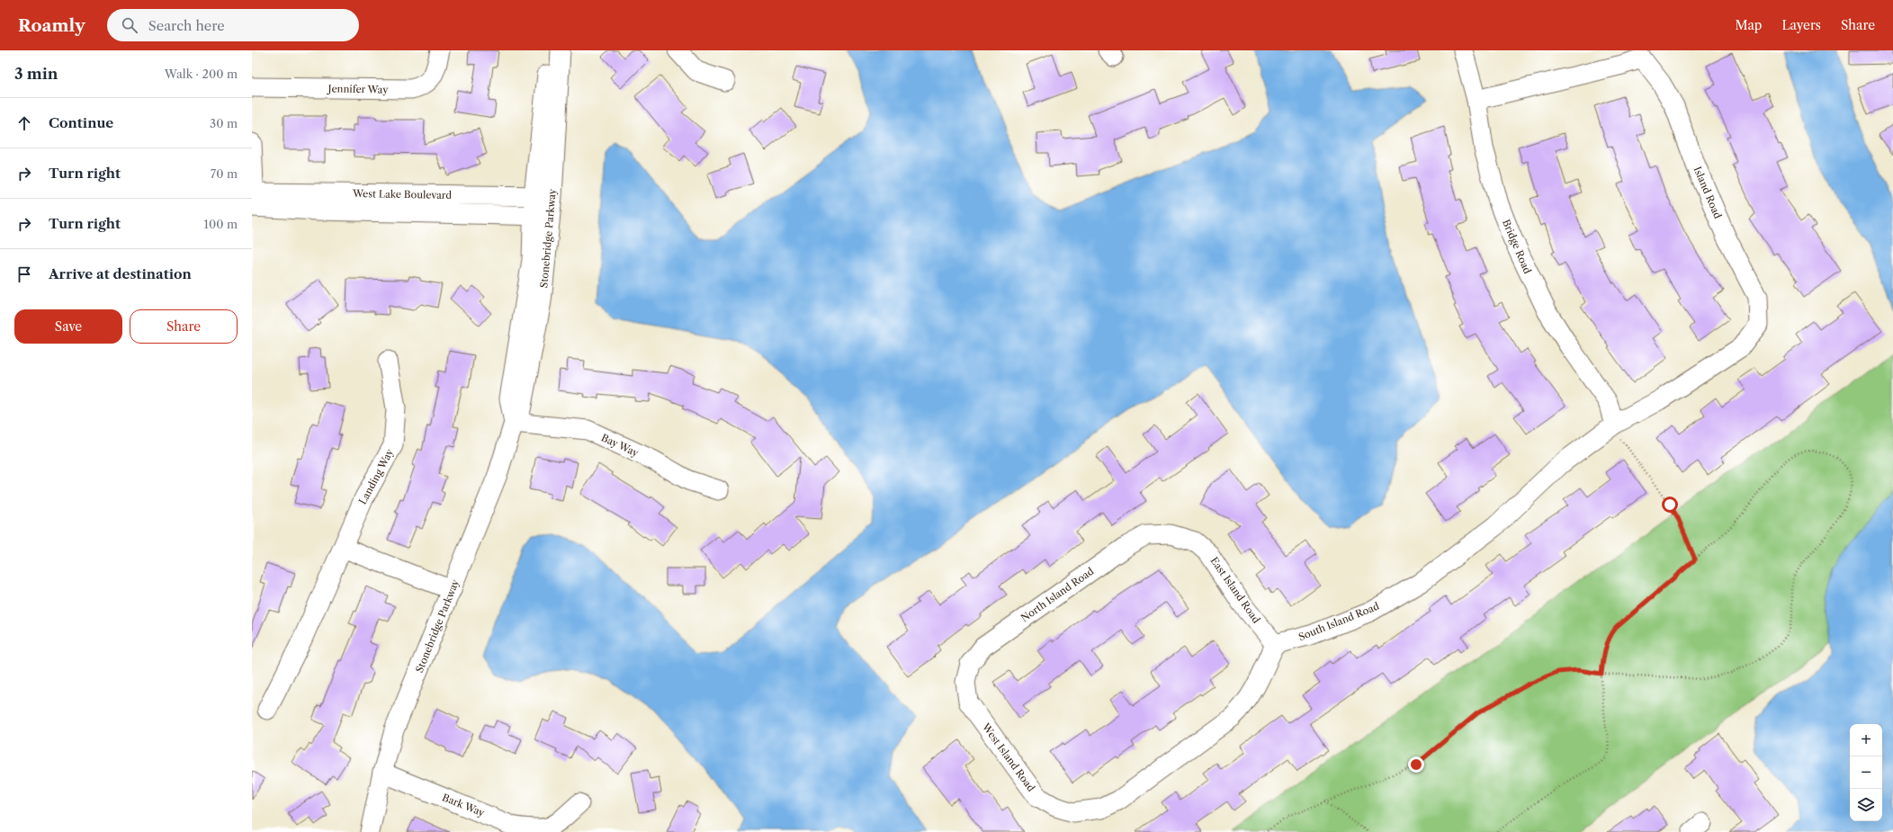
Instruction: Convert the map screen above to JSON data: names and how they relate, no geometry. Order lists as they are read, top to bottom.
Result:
{
  "streets": {
    "street": [
      "Jennifer Way",
      "Island Road",
      "West Lake Boulevard",
      "Stonebridge Parkway",
      "Bridge Road",
      "Bay Way",
      "Landing Way",
      "East Island Road",
      "North Island Road",
      "South Island Road",
      "West Island Road",
      "Bark Way"
    ]
  },
  "crossings": [
    ["Island Road", "Bridge Road"],
    ["Island Road", "South Island Road"],
    ["West Lake Boulevard", "Stonebridge Parkway"],
    ["Stonebridge Parkway", "Bay Way"],
    ["Stonebridge Parkway", "Bark Way"],
    ["Bridge Road", "South Island Road"],
    ["East Island Road", "North Island Road"],
    ["East Island Road", "South Island Road"],
    ["East Island Road", "West Island Road"],
    ["North Island Road", "West Island Road"],
    ["South Island Road", "West Island Road"]
  ],
  "page": {
    "header": "Roamly",
    "search": "Search here",
    "nav": ["Map", "Layers", "Share"],
    "heading": ["3 min", "Walk · 200 m"],
    "list": [
      ["Continue", "30 m"],
      ["Turn right", "70 m"],
      ["Turn right", "100 m"],
      "Arrive at destination"
    ],
    "buttons": ["Save", "Share"],
    "map_buttons": ["+", "−"]
  }
}
